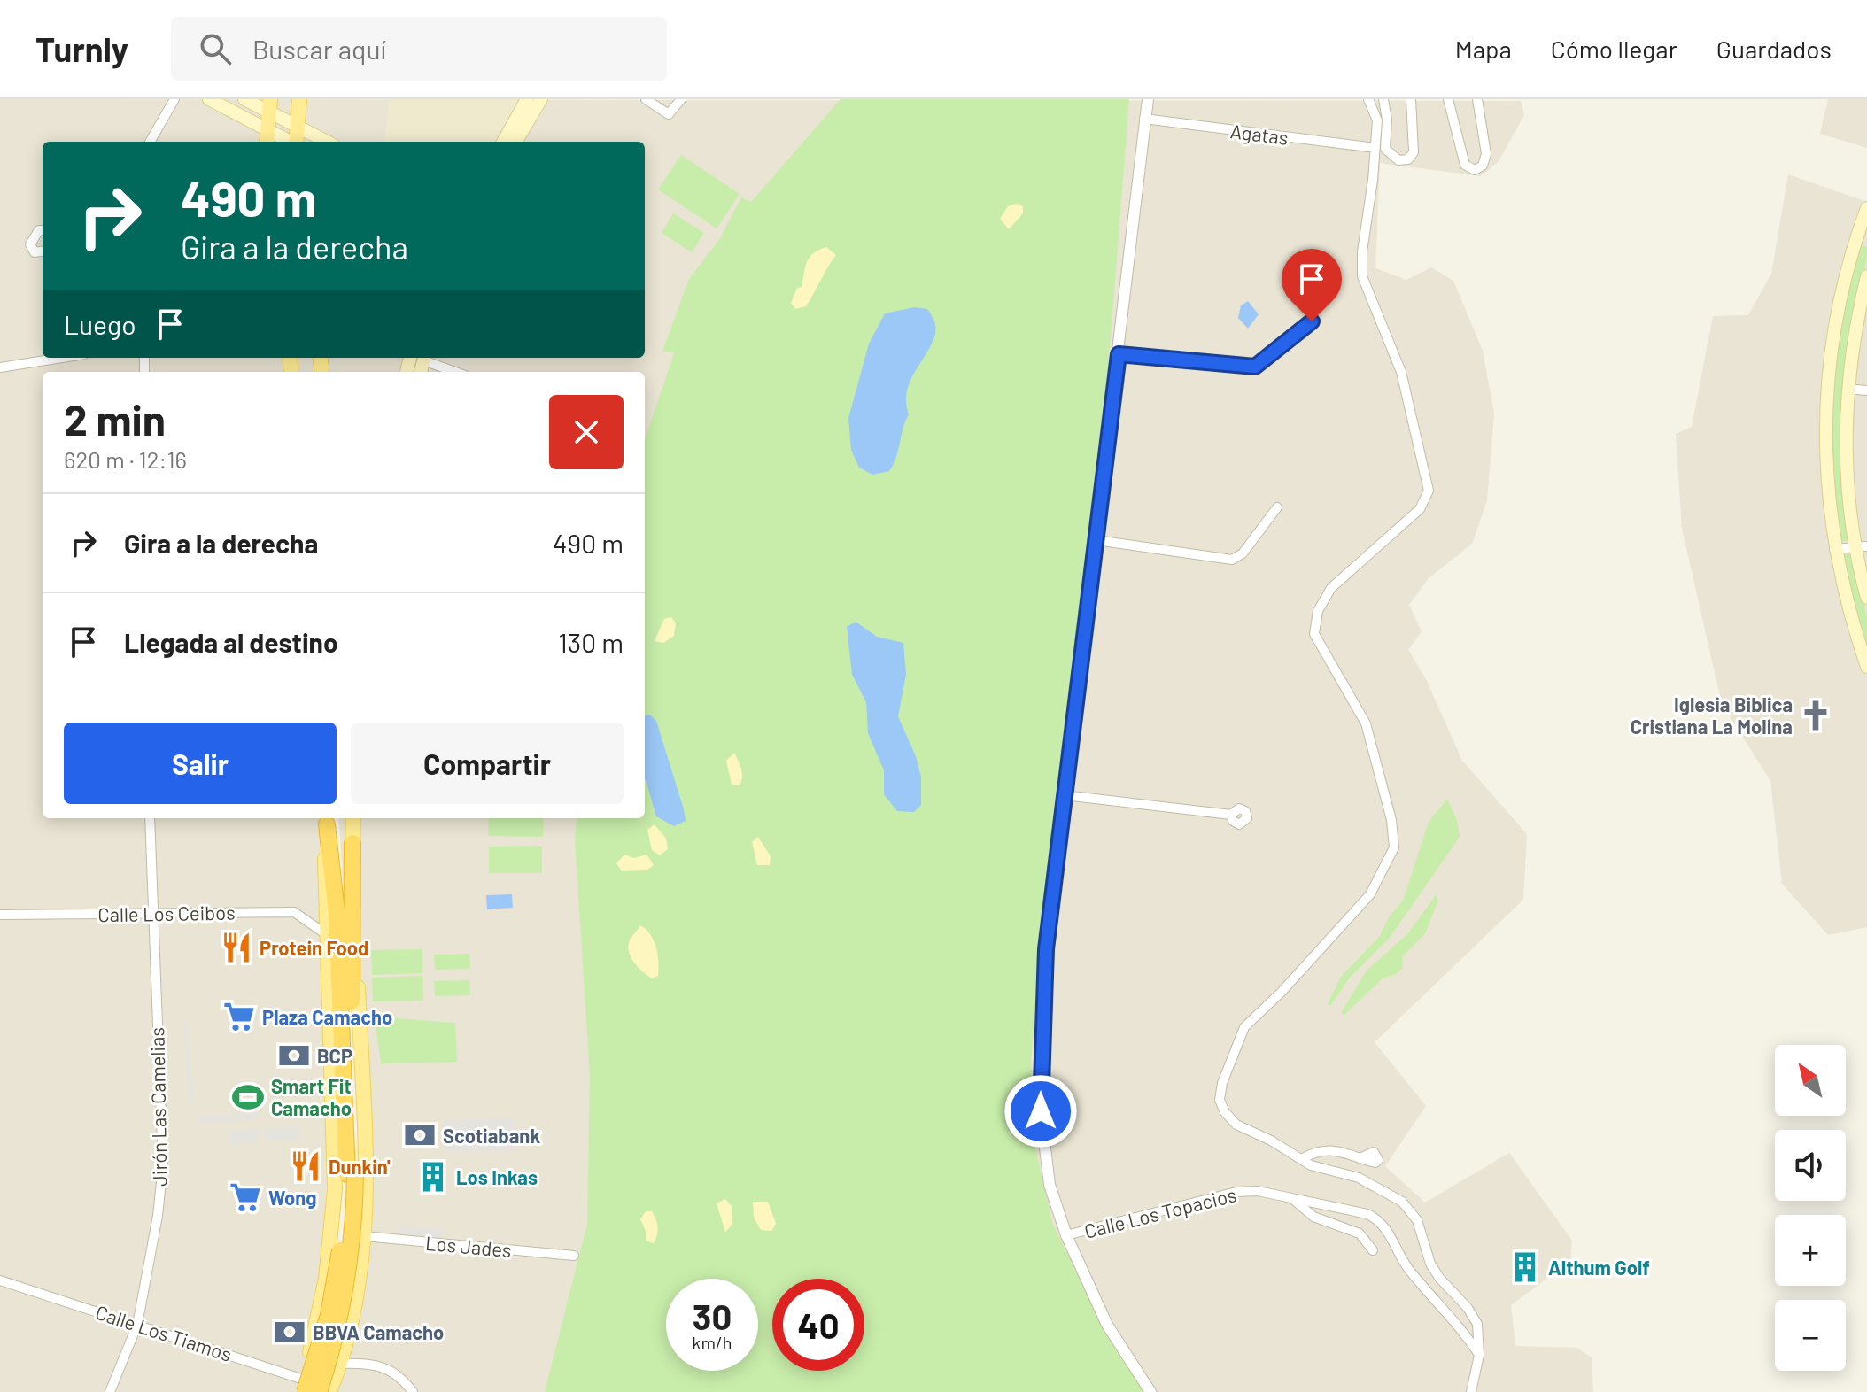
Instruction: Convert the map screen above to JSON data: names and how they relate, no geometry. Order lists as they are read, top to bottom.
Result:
{
  "streets": {
    "street": [
      "Agatas",
      "Calle Los Ceibos",
      "Jirón Las Camelias",
      "Calle Los Topacios",
      "Los Jades",
      "Calle Los Tiamos"
    ]
  },
  "crossings": [
    ["Calle Los Ceibos", "Jirón Las Camelias"],
    ["Jirón Las Camelias", "Calle Los Tiamos"]
  ],
  "places": {
    "church": ["Iglesia Biblica Cristiana La Molina"],
    "restaurant": ["Protein Food", "Dunkin'"],
    "supermarket": ["Plaza Camacho", "Wong"],
    "bank": ["BCP", "Scotiabank", "BBVA Camacho"],
    "sports": ["Smart Fit Camacho"],
    "building": ["Los Inkas", "Althum Golf"]
  },
  "north": "top left",
  "page": {
    "header": "Turnly",
    "search": "Buscar aquí",
    "nav": ["Mapa", "Cómo llegar", "Guardados"],
    "turn": ["490 m", "Gira a la derecha"],
    "then": "Luego",
    "heading": ["2 min", "620 m · 12:16"],
    "list": [
      {
        "name": "Gira a la derecha",
        "value": "490 m"
      },
      {
        "name": "Llegada al destino",
        "value": "130 m"
      }
    ],
    "buttons": ["Salir", "Compartir"],
    "map_buttons": ["+", "−"],
    "speed": "30 km/h",
    "limit": "40"
  }
}
